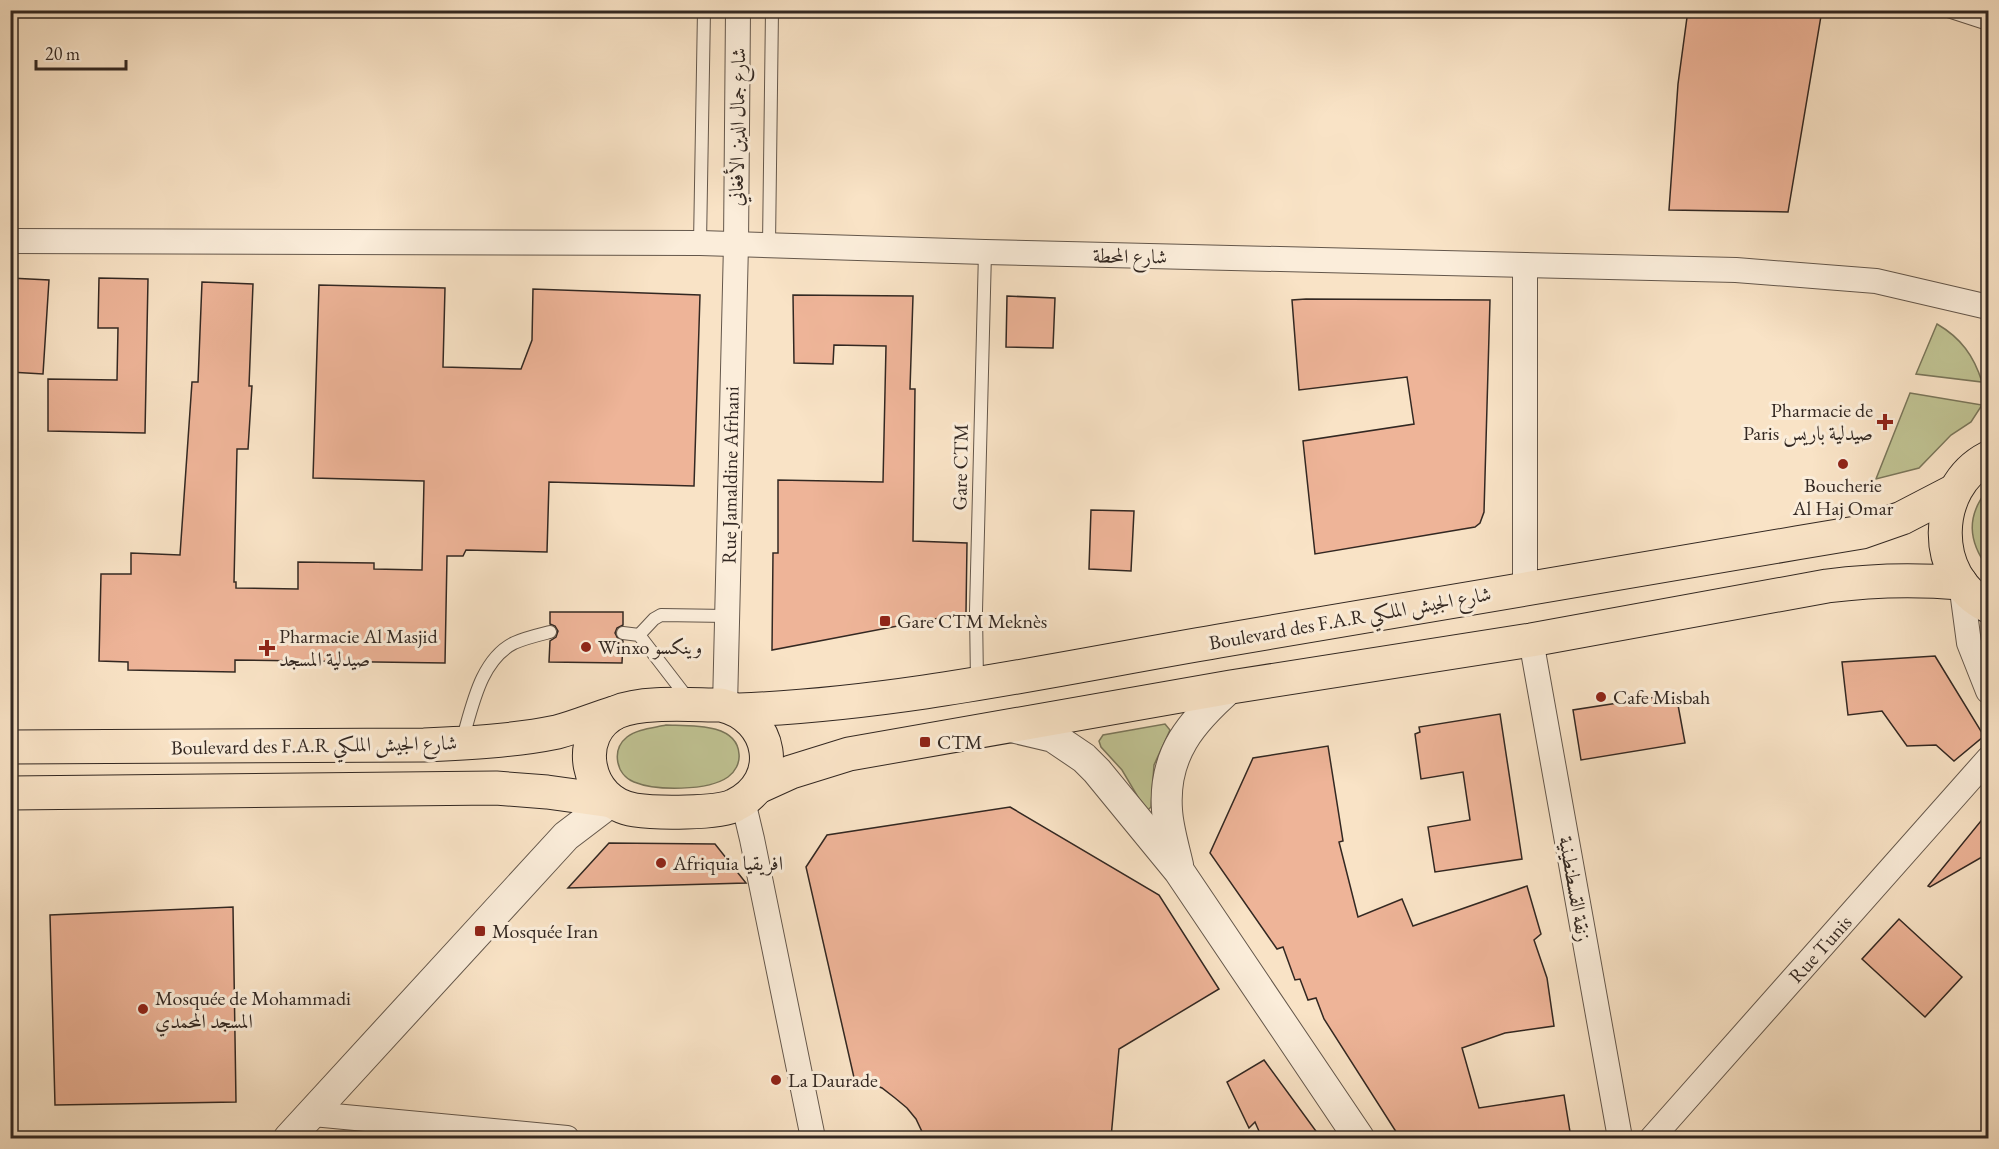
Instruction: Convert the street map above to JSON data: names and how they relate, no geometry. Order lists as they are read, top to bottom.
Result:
{
  "streets": {
    "main road": ["Boulevard des F.A.R شارع الجيش الملكي"],
    "street": [
      "شارع جمال الدين الأفغاني",
      "شارع المحطة",
      "Rue Jamaldine Afrhani",
      "زنقة القسطنطينية",
      "Rue Tunis"
    ],
    "lane": ["Gare CTM"]
  },
  "crossings": [
    ["شارع جمال الدين الأفغاني", "شارع المحطة"],
    ["شارع جمال الدين الأفغاني", "Rue Jamaldine Afrhani"],
    ["شارع المحطة", "Gare CTM"],
    ["شارع المحطة", "Rue Jamaldine Afrhani"],
    ["Gare CTM", "Boulevard des F.A.R شارع الجيش الملكي"],
    ["Rue Jamaldine Afrhani", "Boulevard des F.A.R شارع الجيش الملكي"]
  ],
  "places": {
    "health": ["Pharmacie de Paris صيدلية باريس", "Pharmacie Al Masjid صيدلية المسجد"],
    "other": [
      "Boucherie Al Haj Omar",
      "Winxo وينكسو",
      "Cafe Misbah",
      "Afriquia افريقيا",
      "Mosquée de Mohammadi المسجد المحمدي",
      "La Daurade"
    ],
    "transit": ["Gare CTM Meknès", "CTM", "Mosquée Iran"]
  },
  "scale_bar": "20 m"
}
